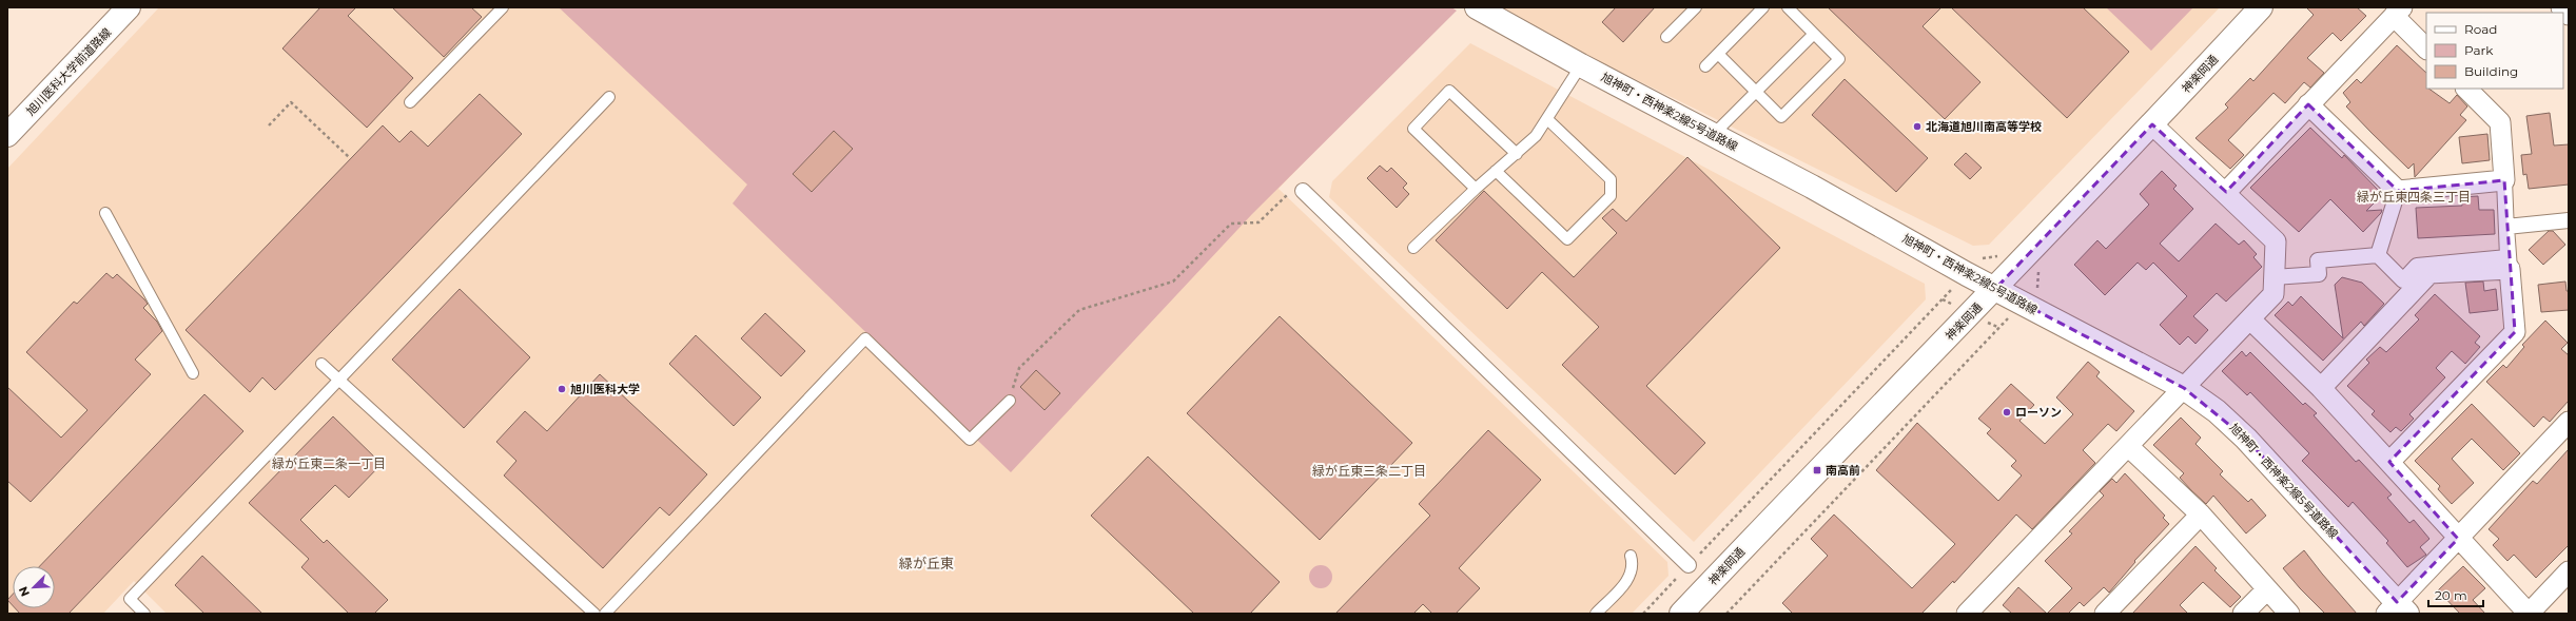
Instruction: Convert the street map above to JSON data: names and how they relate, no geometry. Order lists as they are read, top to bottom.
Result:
{
  "streets": {
    "street": ["旭川医科大学前道路線", "神楽岡通", "旭神町・西神楽2線5号道路線"]
  },
  "crossings": [
    ["神楽岡通", "旭神町・西神楽2線5号道路線"]
  ],
  "districts": [
    "緑が丘東四条三丁目",
    "緑が丘東二条一丁目",
    "緑が丘東三条二丁目",
    "緑が丘東"
  ],
  "places": {
    "other": ["北海道旭川南高等学校", "旭川医科大学", "ローソン"],
    "transit": ["南高前"]
  },
  "legend": ["Road", "Park", "Building"],
  "scale_bar": "20 m",
  "north": "bottom left"
}
